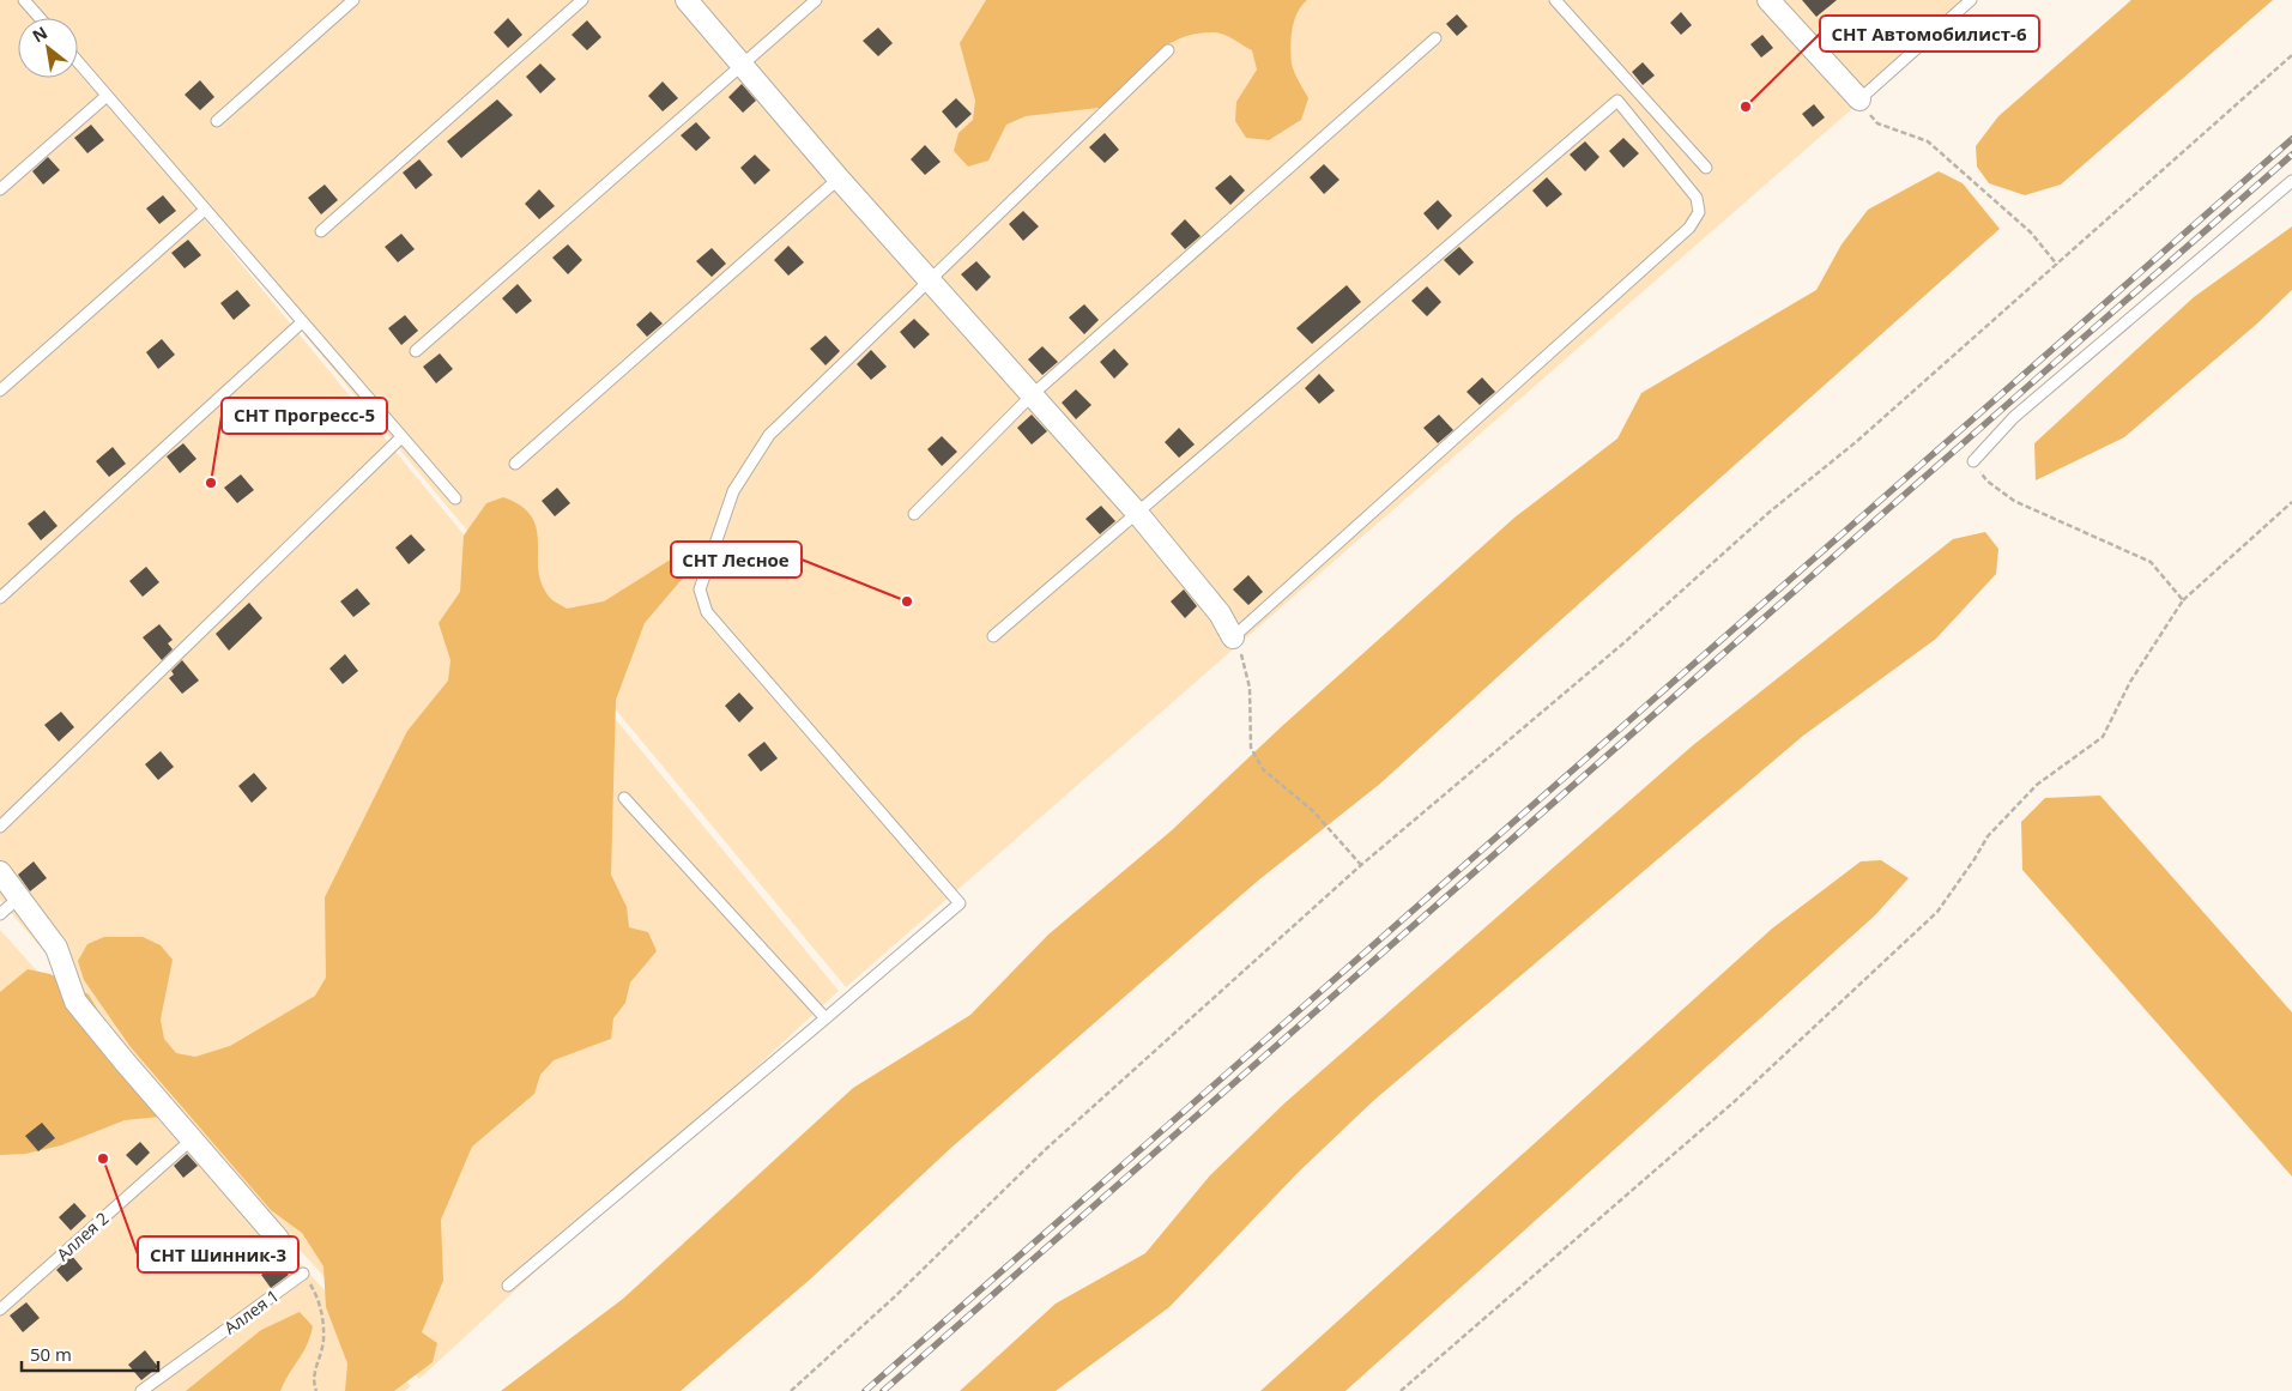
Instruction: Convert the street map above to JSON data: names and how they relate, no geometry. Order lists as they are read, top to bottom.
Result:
{
  "streets": {
    "lane": ["Аллея 2", "Аллея 1"]
  },
  "places": [
    "СНТ Автомобилист-6",
    "СНТ Прогресс-5",
    "СНТ Лесное",
    "СНТ Шинник-3"
  ],
  "scale_bar": "50 m",
  "north": "top left"
}
